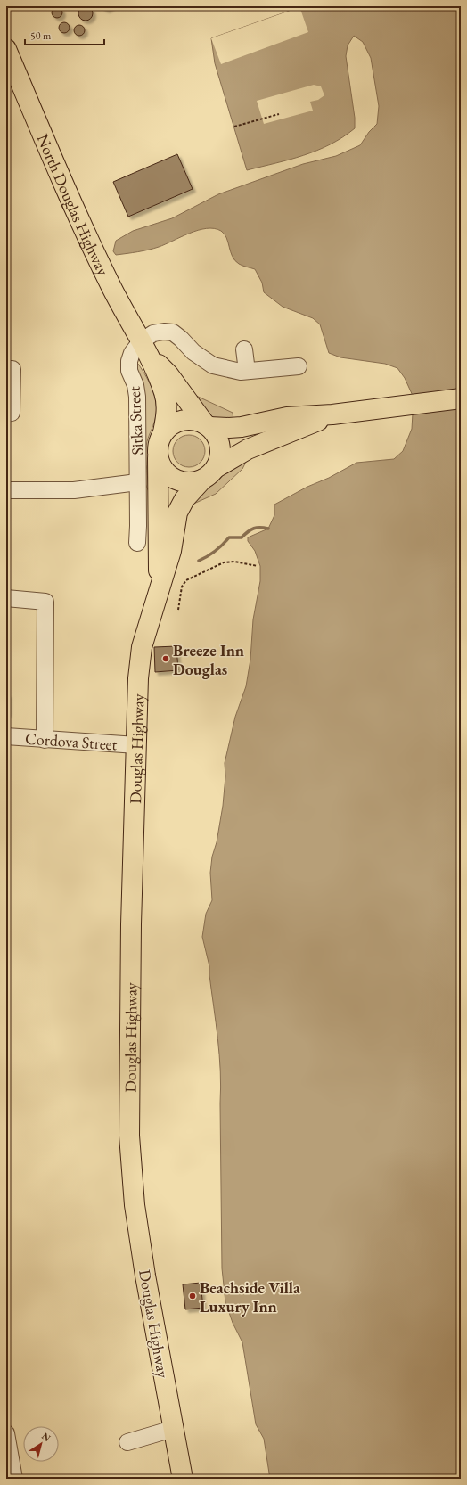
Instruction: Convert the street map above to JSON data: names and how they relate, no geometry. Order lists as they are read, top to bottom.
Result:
{
  "streets": {
    "main road": ["North Douglas Highway", "Douglas Highway"],
    "street": ["Sitka Street", "Cordova Street"]
  },
  "crossings": [
    ["North Douglas Highway", "Sitka Street"],
    ["Cordova Street", "Douglas Highway"]
  ],
  "places": ["Breeze Inn Douglas", "Beachside Villa Luxury Inn"],
  "scale_bar": "50 m",
  "north": "top right"
}
